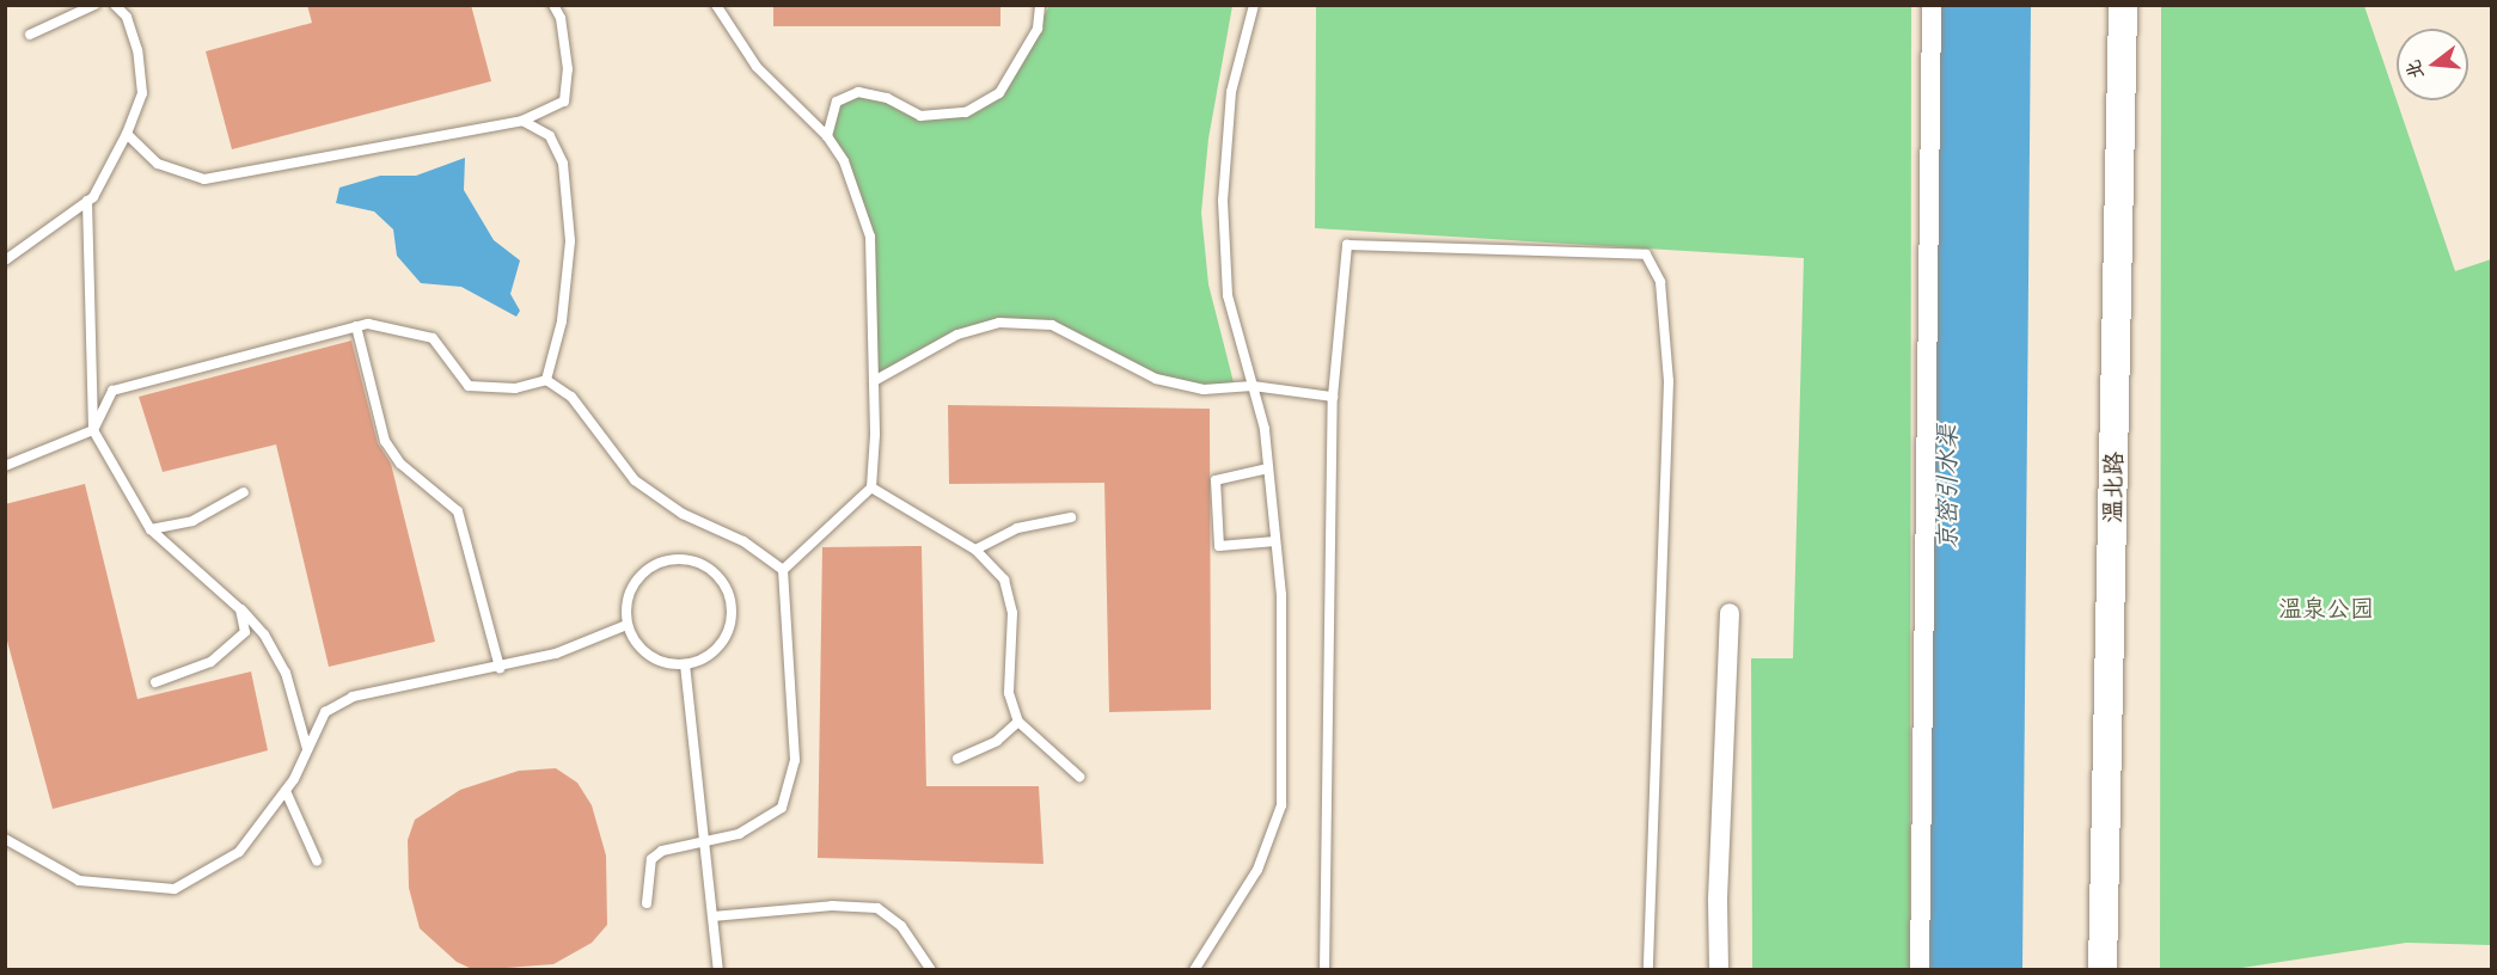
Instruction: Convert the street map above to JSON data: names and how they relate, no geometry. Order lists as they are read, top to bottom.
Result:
{
  "streets": {
    "main road": ["温北路"]
  },
  "water": ["京密引水渠"],
  "parks": ["温泉公园"],
  "north": "left"
}
